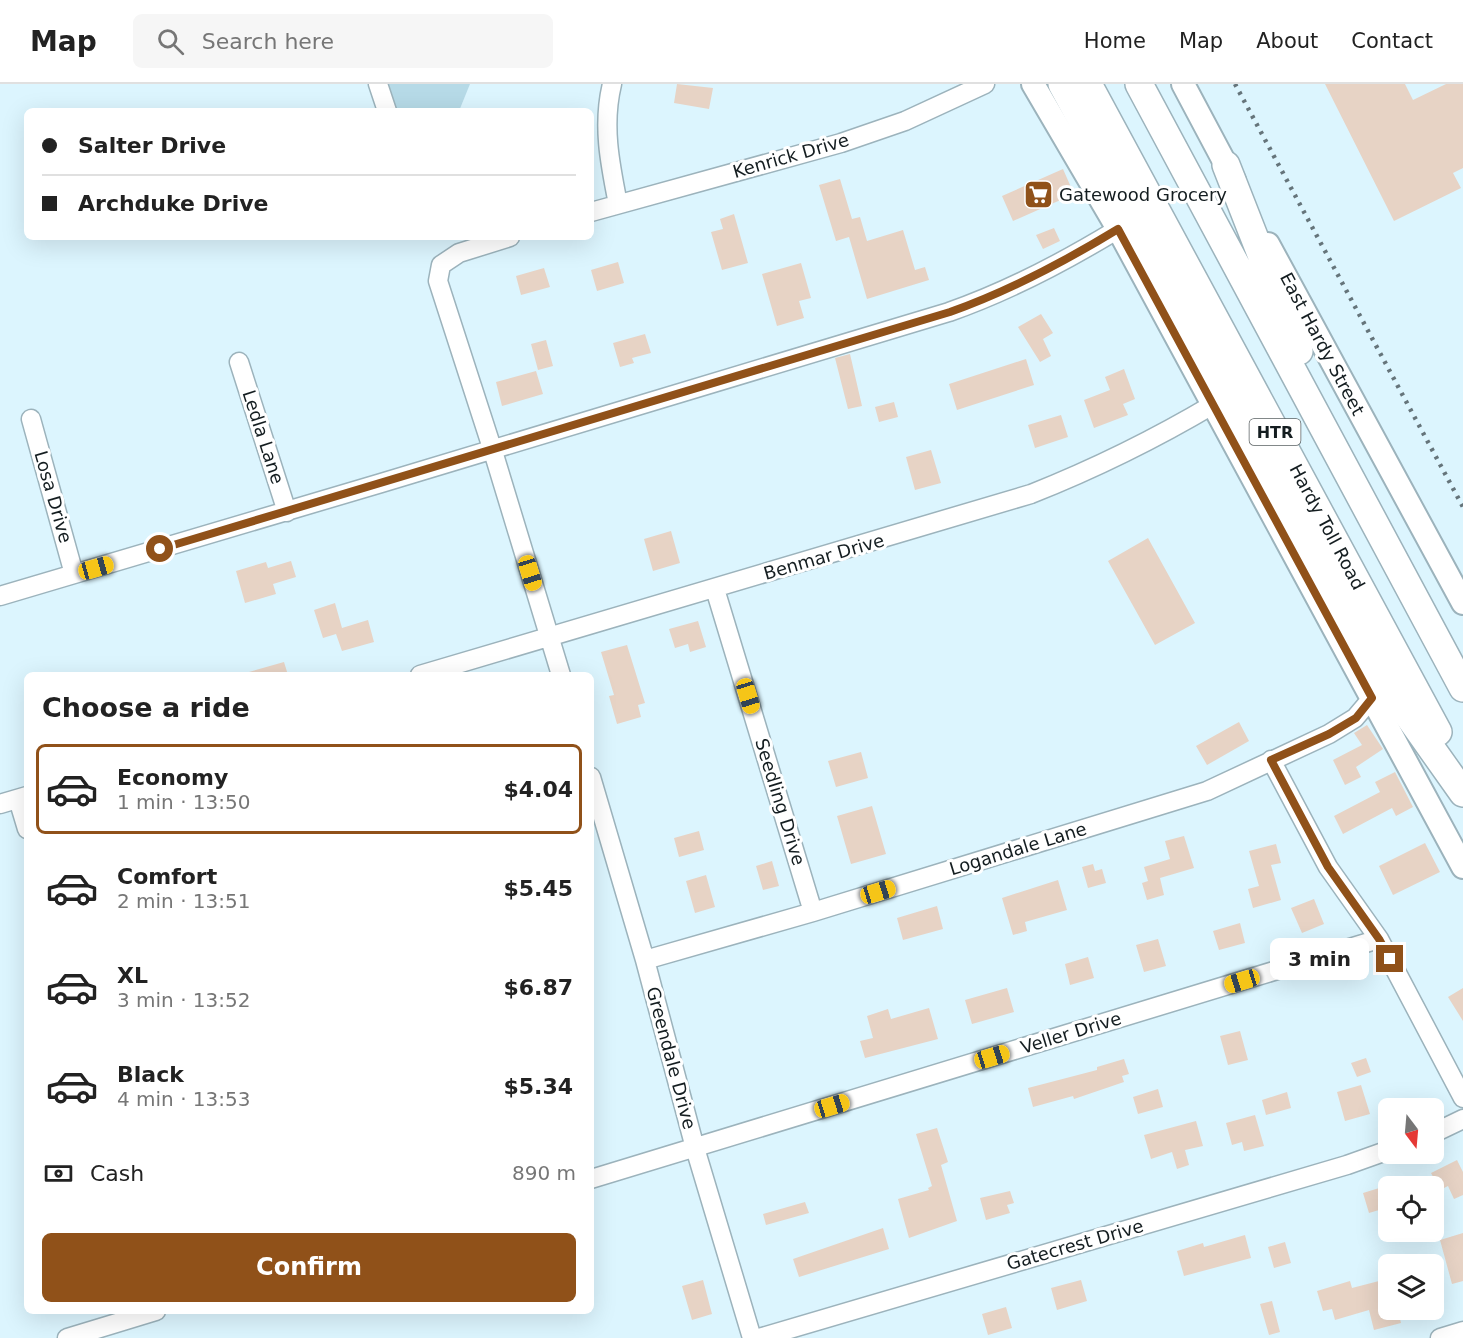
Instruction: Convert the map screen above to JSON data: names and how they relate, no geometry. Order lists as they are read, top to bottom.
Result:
{
  "streets": {
    "highway": ["HTR", "Hardy Toll Road"],
    "main road": ["East Hardy Street"],
    "street": [
      "Kenrick Drive",
      "Ledla Lane",
      "Losa Drive",
      "Benmar Drive",
      "Seedling Drive",
      "Logandale Lane",
      "Veller Drive",
      "Greendale Drive",
      "Gatecrest Drive"
    ]
  },
  "crossings": [
    ["Benmar Drive", "Seedling Drive"],
    ["Seedling Drive", "Logandale Lane"],
    ["Logandale Lane", "Greendale Drive"],
    ["Veller Drive", "Greendale Drive"]
  ],
  "places": {
    "supermarket": ["Gatewood Grocery"]
  },
  "north": "bottom",
  "page": {
    "header": "Map",
    "search": "Search here",
    "nav": [
      "Home",
      "Map",
      "About",
      "Contact"
    ],
    "banner": ["Salter Drive", "Archduke Drive"],
    "heading": "Choose a ride",
    "list": [
      {
        "name": "Economy",
        "note": "1 min · 13:50",
        "value": "$4.04"
      },
      {
        "name": "Comfort",
        "note": "2 min · 13:51",
        "value": "$5.45"
      },
      {
        "name": "XL",
        "note": "3 min · 13:52",
        "value": "$6.87"
      },
      {
        "name": "Black",
        "note": "4 min · 13:53",
        "value": "$5.34"
      }
    ],
    "bubble": "3 min",
    "pay": ["Cash", "890 m"],
    "buttons": "Confirm"
  }
}
